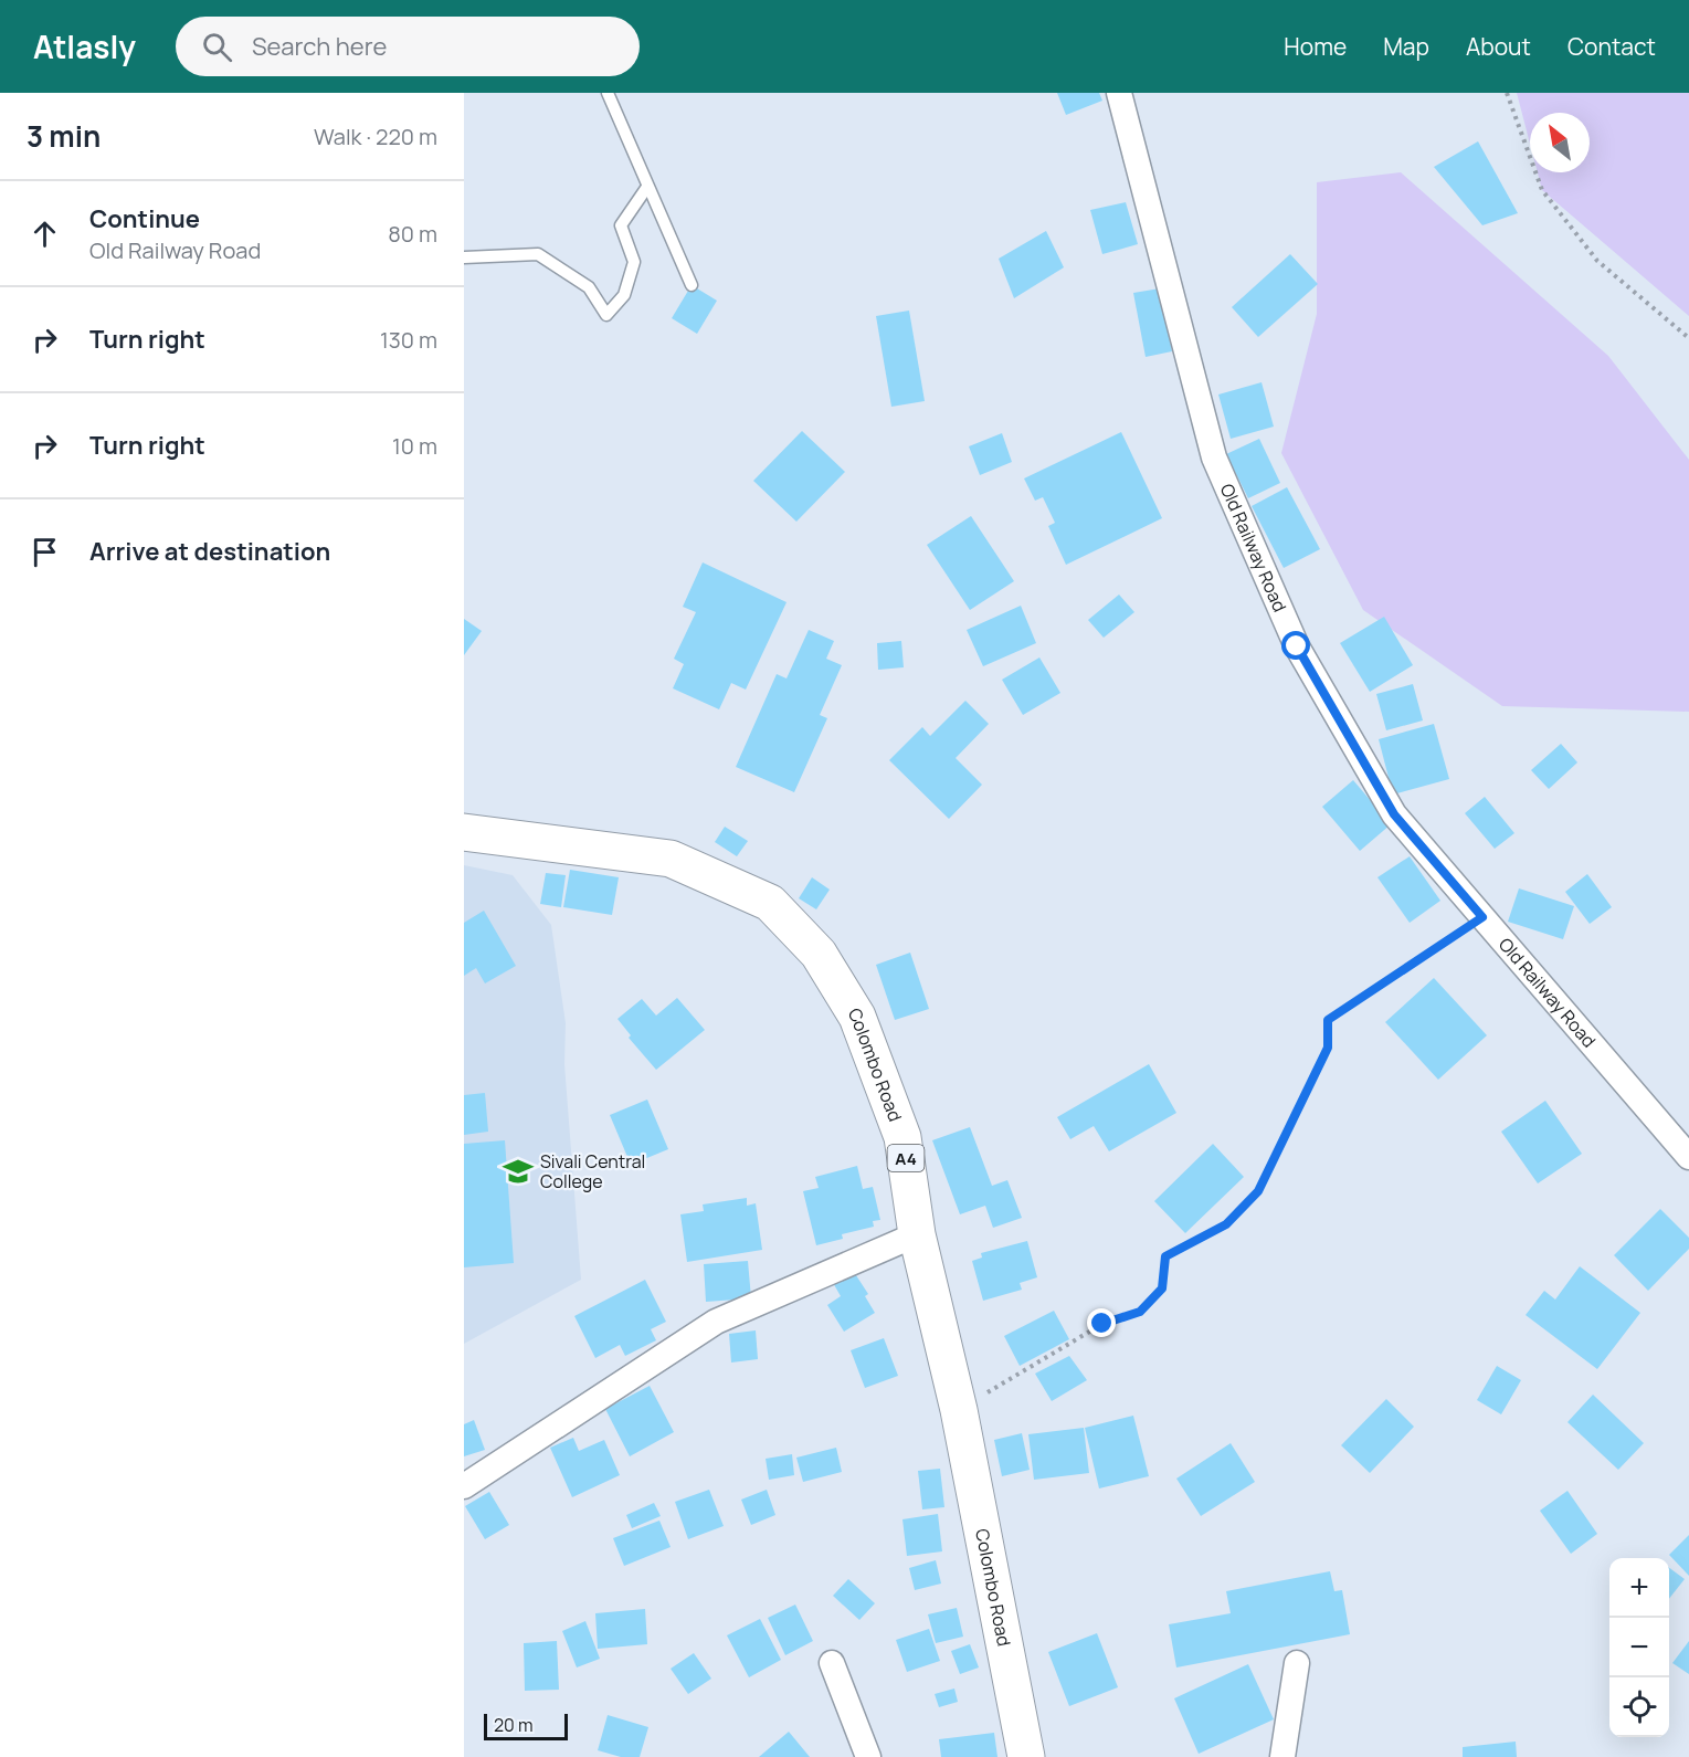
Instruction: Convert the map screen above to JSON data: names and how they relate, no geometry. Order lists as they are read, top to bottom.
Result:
{
  "streets": {
    "highway": ["Colombo Road", "A4"],
    "street": ["Old Railway Road"]
  },
  "places": {
    "school or university": ["Sivali Central College"]
  },
  "scale_bar": "20 m",
  "north": "top left",
  "page": {
    "header": "Atlasly",
    "search": "Search here",
    "nav": [
      "Home",
      "Map",
      "About",
      "Contact"
    ],
    "heading": ["3 min", "Walk · 220 m"],
    "list": [
      ["Continue", "Old Railway Road", "80 m"],
      ["Turn right", "130 m"],
      ["Turn right", "10 m"],
      "Arrive at destination"
    ],
    "map_buttons": ["+", "−"],
    "scale": "20 m"
  }
}
